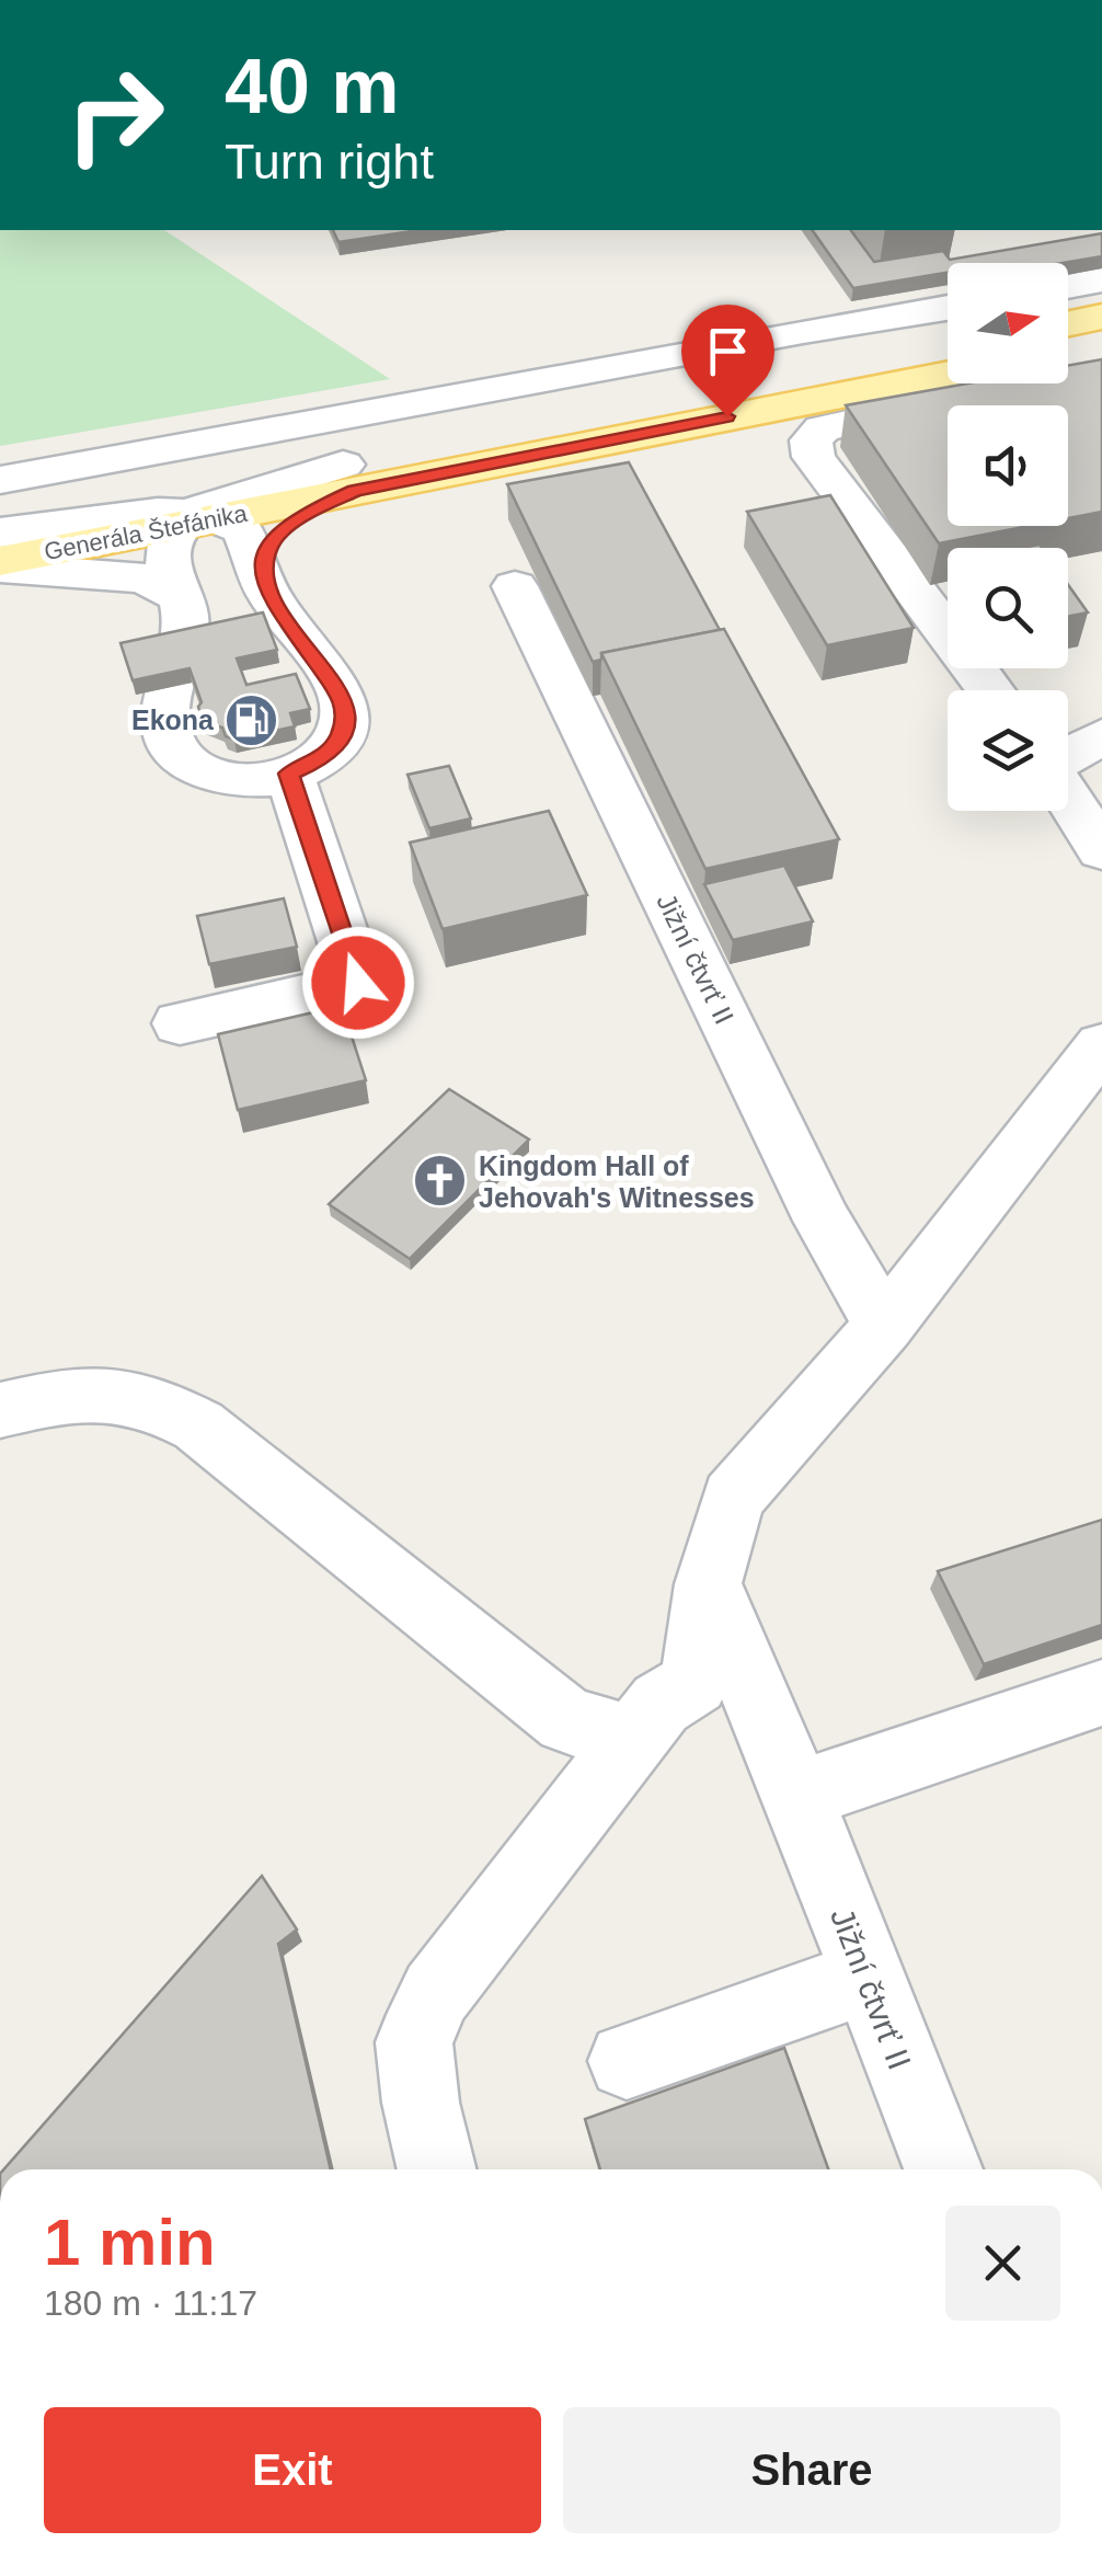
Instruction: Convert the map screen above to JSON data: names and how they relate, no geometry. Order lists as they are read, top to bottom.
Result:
{
  "streets": {
    "main road": ["Generála Štefánika"],
    "street": ["Jižní čtvrť II"]
  },
  "places": {
    "fuel station": ["Ekona"],
    "church": ["Kingdom Hall of Jehovah's Witnesses"]
  },
  "north": "right",
  "page": {
    "turn": ["40 m", "Turn right"],
    "heading": ["1 min", "180 m · 11:17"],
    "buttons": ["Exit", "Share"]
  }
}
